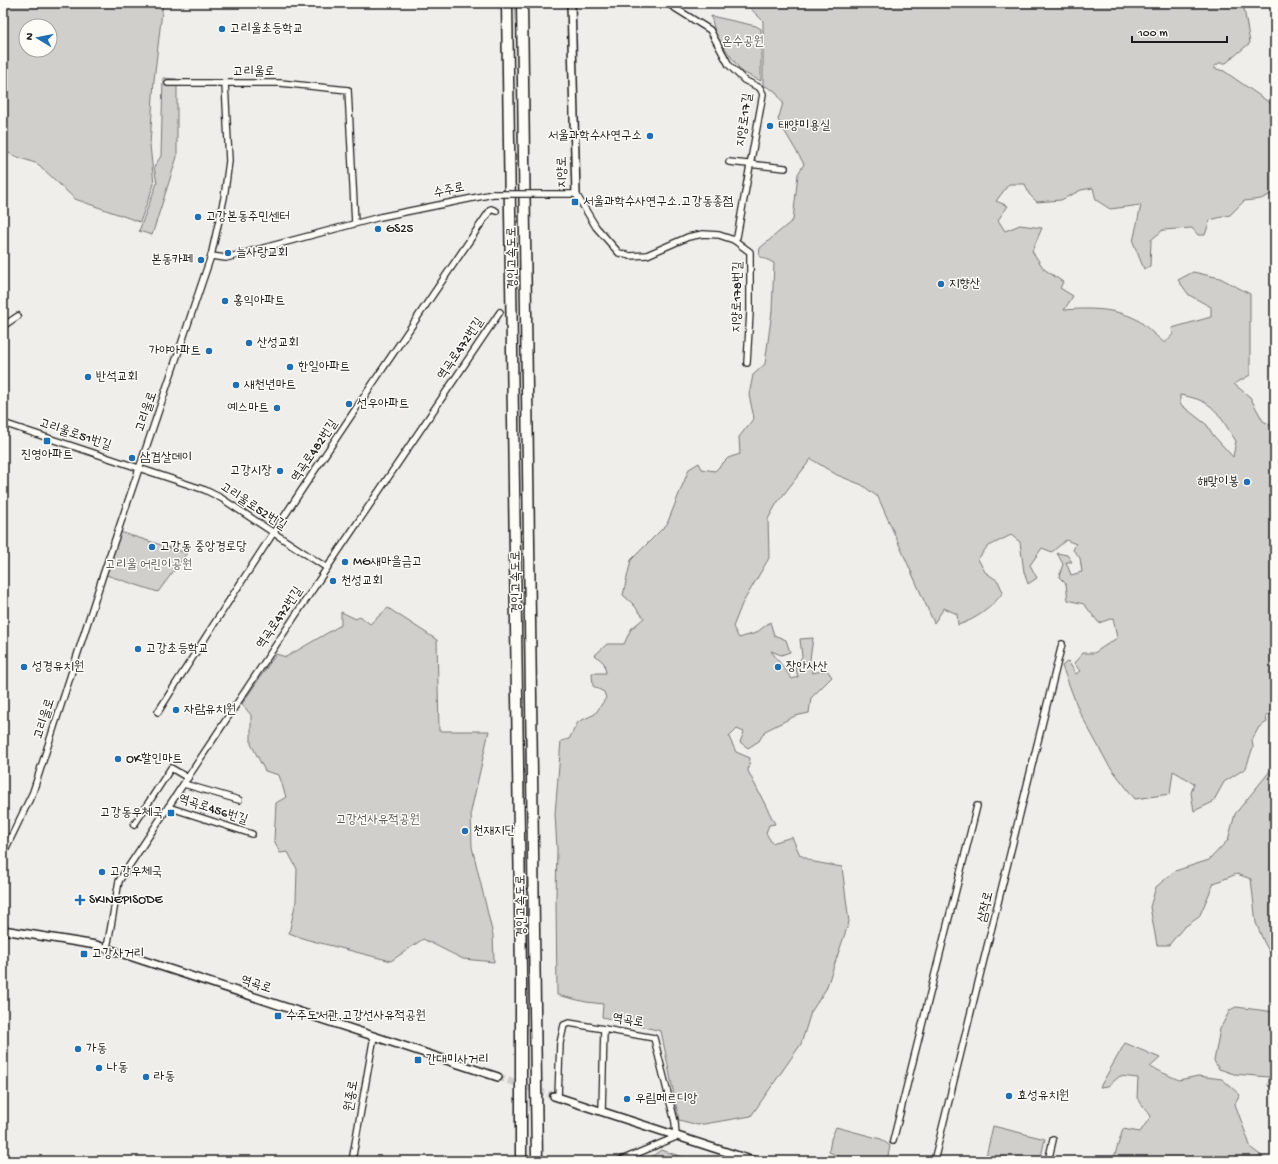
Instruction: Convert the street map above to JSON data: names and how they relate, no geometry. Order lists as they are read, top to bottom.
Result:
{
  "streets": {
    "highway": ["경인고속도로"],
    "street": [
      "고리울로",
      "지양로17길",
      "지양로",
      "수주로",
      "지양로178번길",
      "역곡로472번길",
      "고리울로51번길",
      "역곡로482번길",
      "고리울로52번길",
      "역곡로456번길",
      "삼작로",
      "역곡로",
      "원종로"
    ]
  },
  "crossings": [
    ["고리울로", "수주로"],
    ["고리울로", "고리울로51번길"],
    ["고리울로", "고리울로52번길"],
    ["지양로17길", "지양로"],
    ["지양로17길", "지양로178번길"],
    ["지양로", "수주로"],
    ["지양로", "지양로178번길"],
    ["역곡로472번길", "고리울로52번길"],
    ["역곡로472번길", "역곡로456번길"],
    ["역곡로472번길", "역곡로"],
    ["고리울로51번길", "고리울로52번길"],
    ["역곡로482번길", "고리울로52번길"],
    ["역곡로", "원종로"]
  ],
  "parks": ["온수공원", "고리울 어린이공원", "고강선사유적공원"],
  "places": {
    "other": [
      "고리울초등학교",
      "태양미용실",
      "서울과학수사연구소",
      "고강본동주민센터",
      "GS25",
      "늘사랑교회",
      "본동카페",
      "지향산",
      "홍익아파트",
      "산성교회",
      "가야아파트",
      "한일아파트",
      "반석교회",
      "새천년마트",
      "선우아파트",
      "예스마트",
      "삼겹살데이",
      "고강시장",
      "해맞이봉",
      "고강동 중앙경로당",
      "MG새마을금고",
      "천성교회",
      "고강초등학교",
      "성경유치원",
      "장안사산",
      "자람유치원",
      "OK할인마트",
      "천재지단",
      "고강우체국",
      "가동",
      "나동",
      "라동",
      "효성유치원",
      "우림메르디앙"
    ],
    "transit": [
      "서울과학수사연구소.고강동종점",
      "진영아파트",
      "고강동우체국",
      "고강사거리",
      "수주도서관.고강선사유적공원",
      "간대미사거리"
    ],
    "health": ["SKINEPISODE"]
  },
  "scale_bar": "100 m",
  "north": "left"
}
